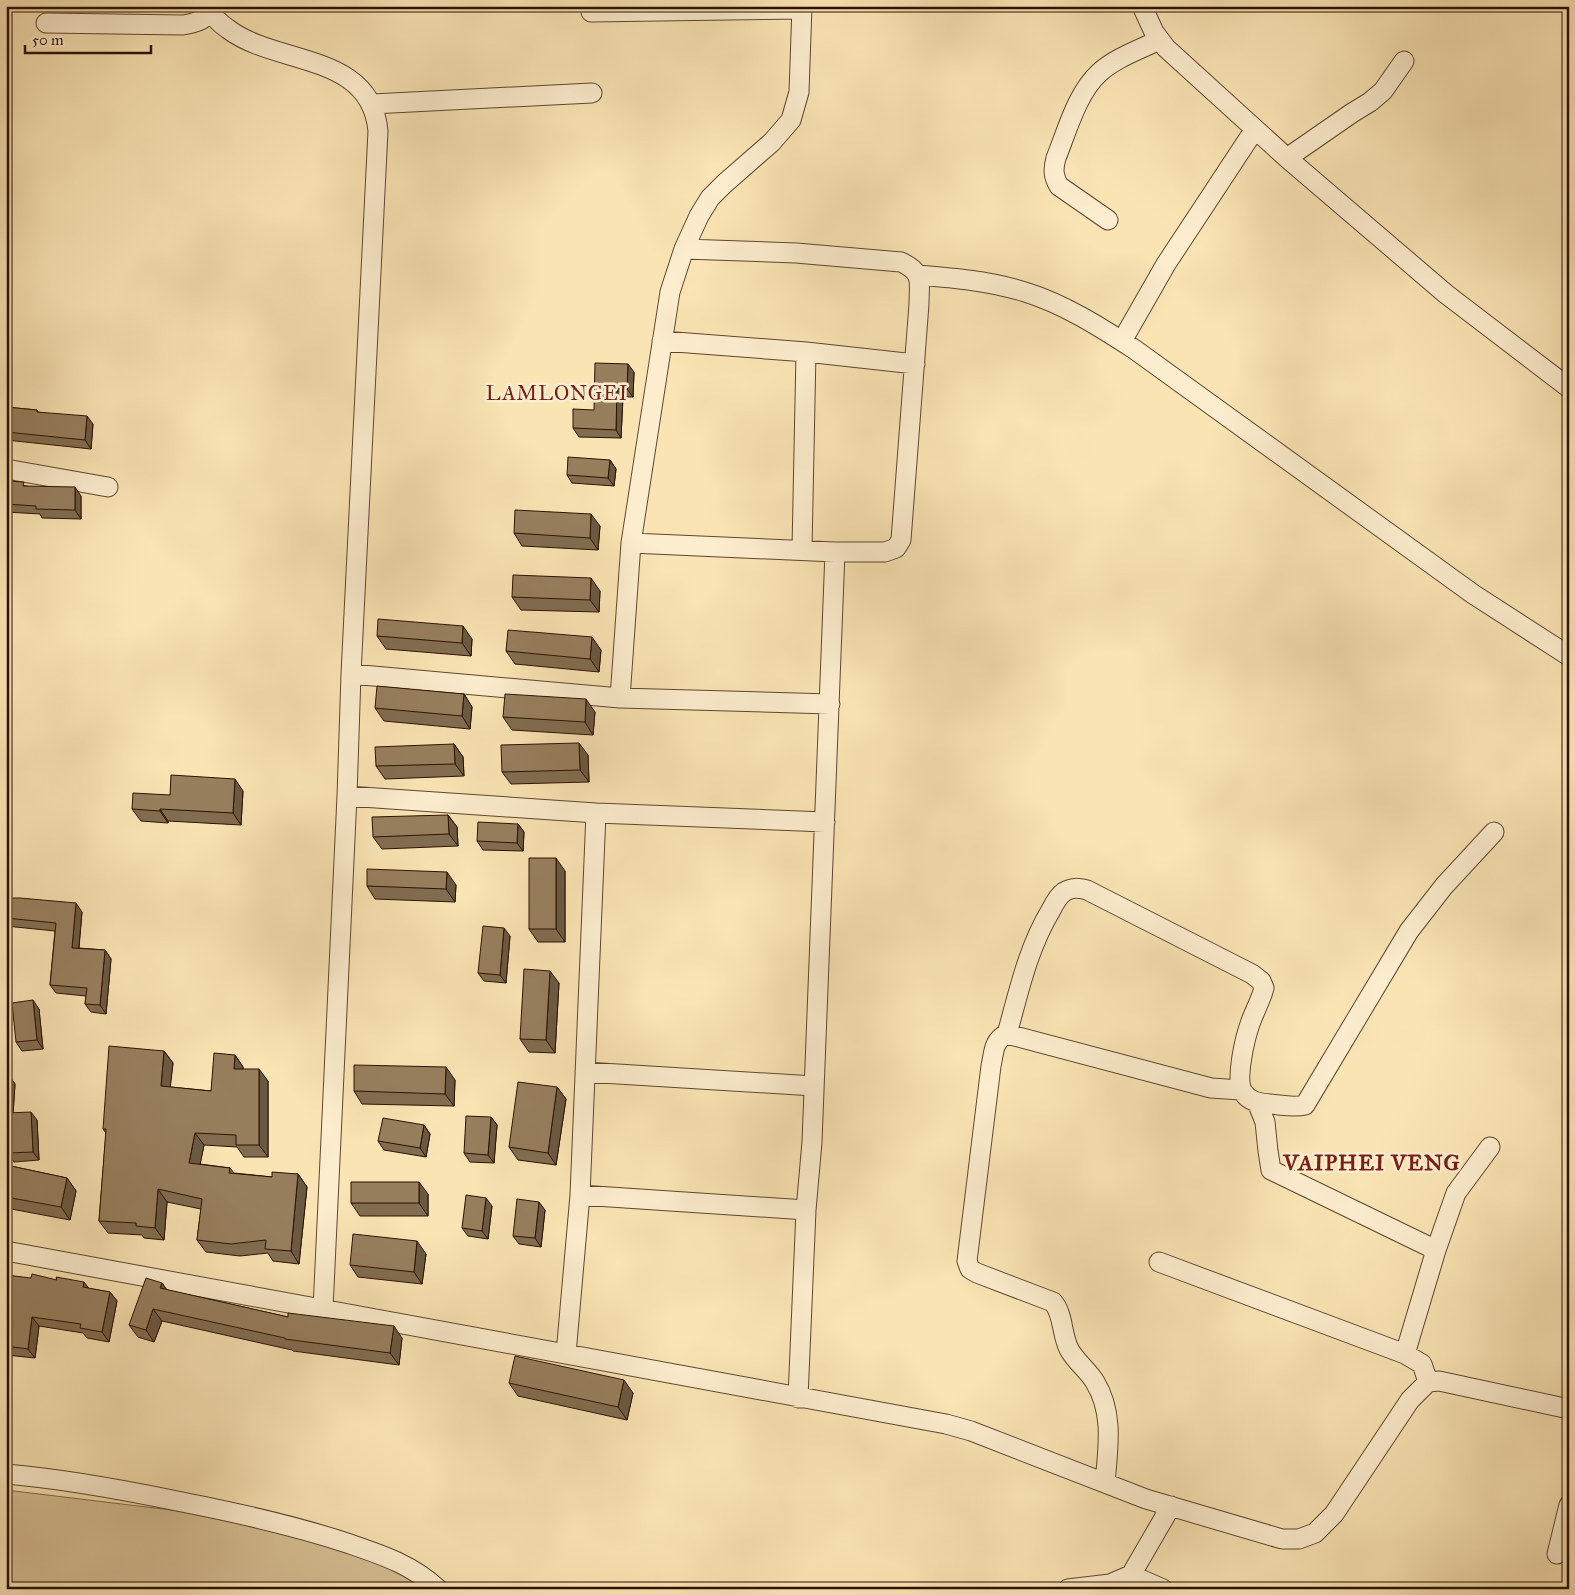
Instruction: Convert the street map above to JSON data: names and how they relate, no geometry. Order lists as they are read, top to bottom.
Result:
{
  "districts": ["LAMLONGEI", "VAIPHEI VENG"],
  "scale_bar": "50 m"
}
